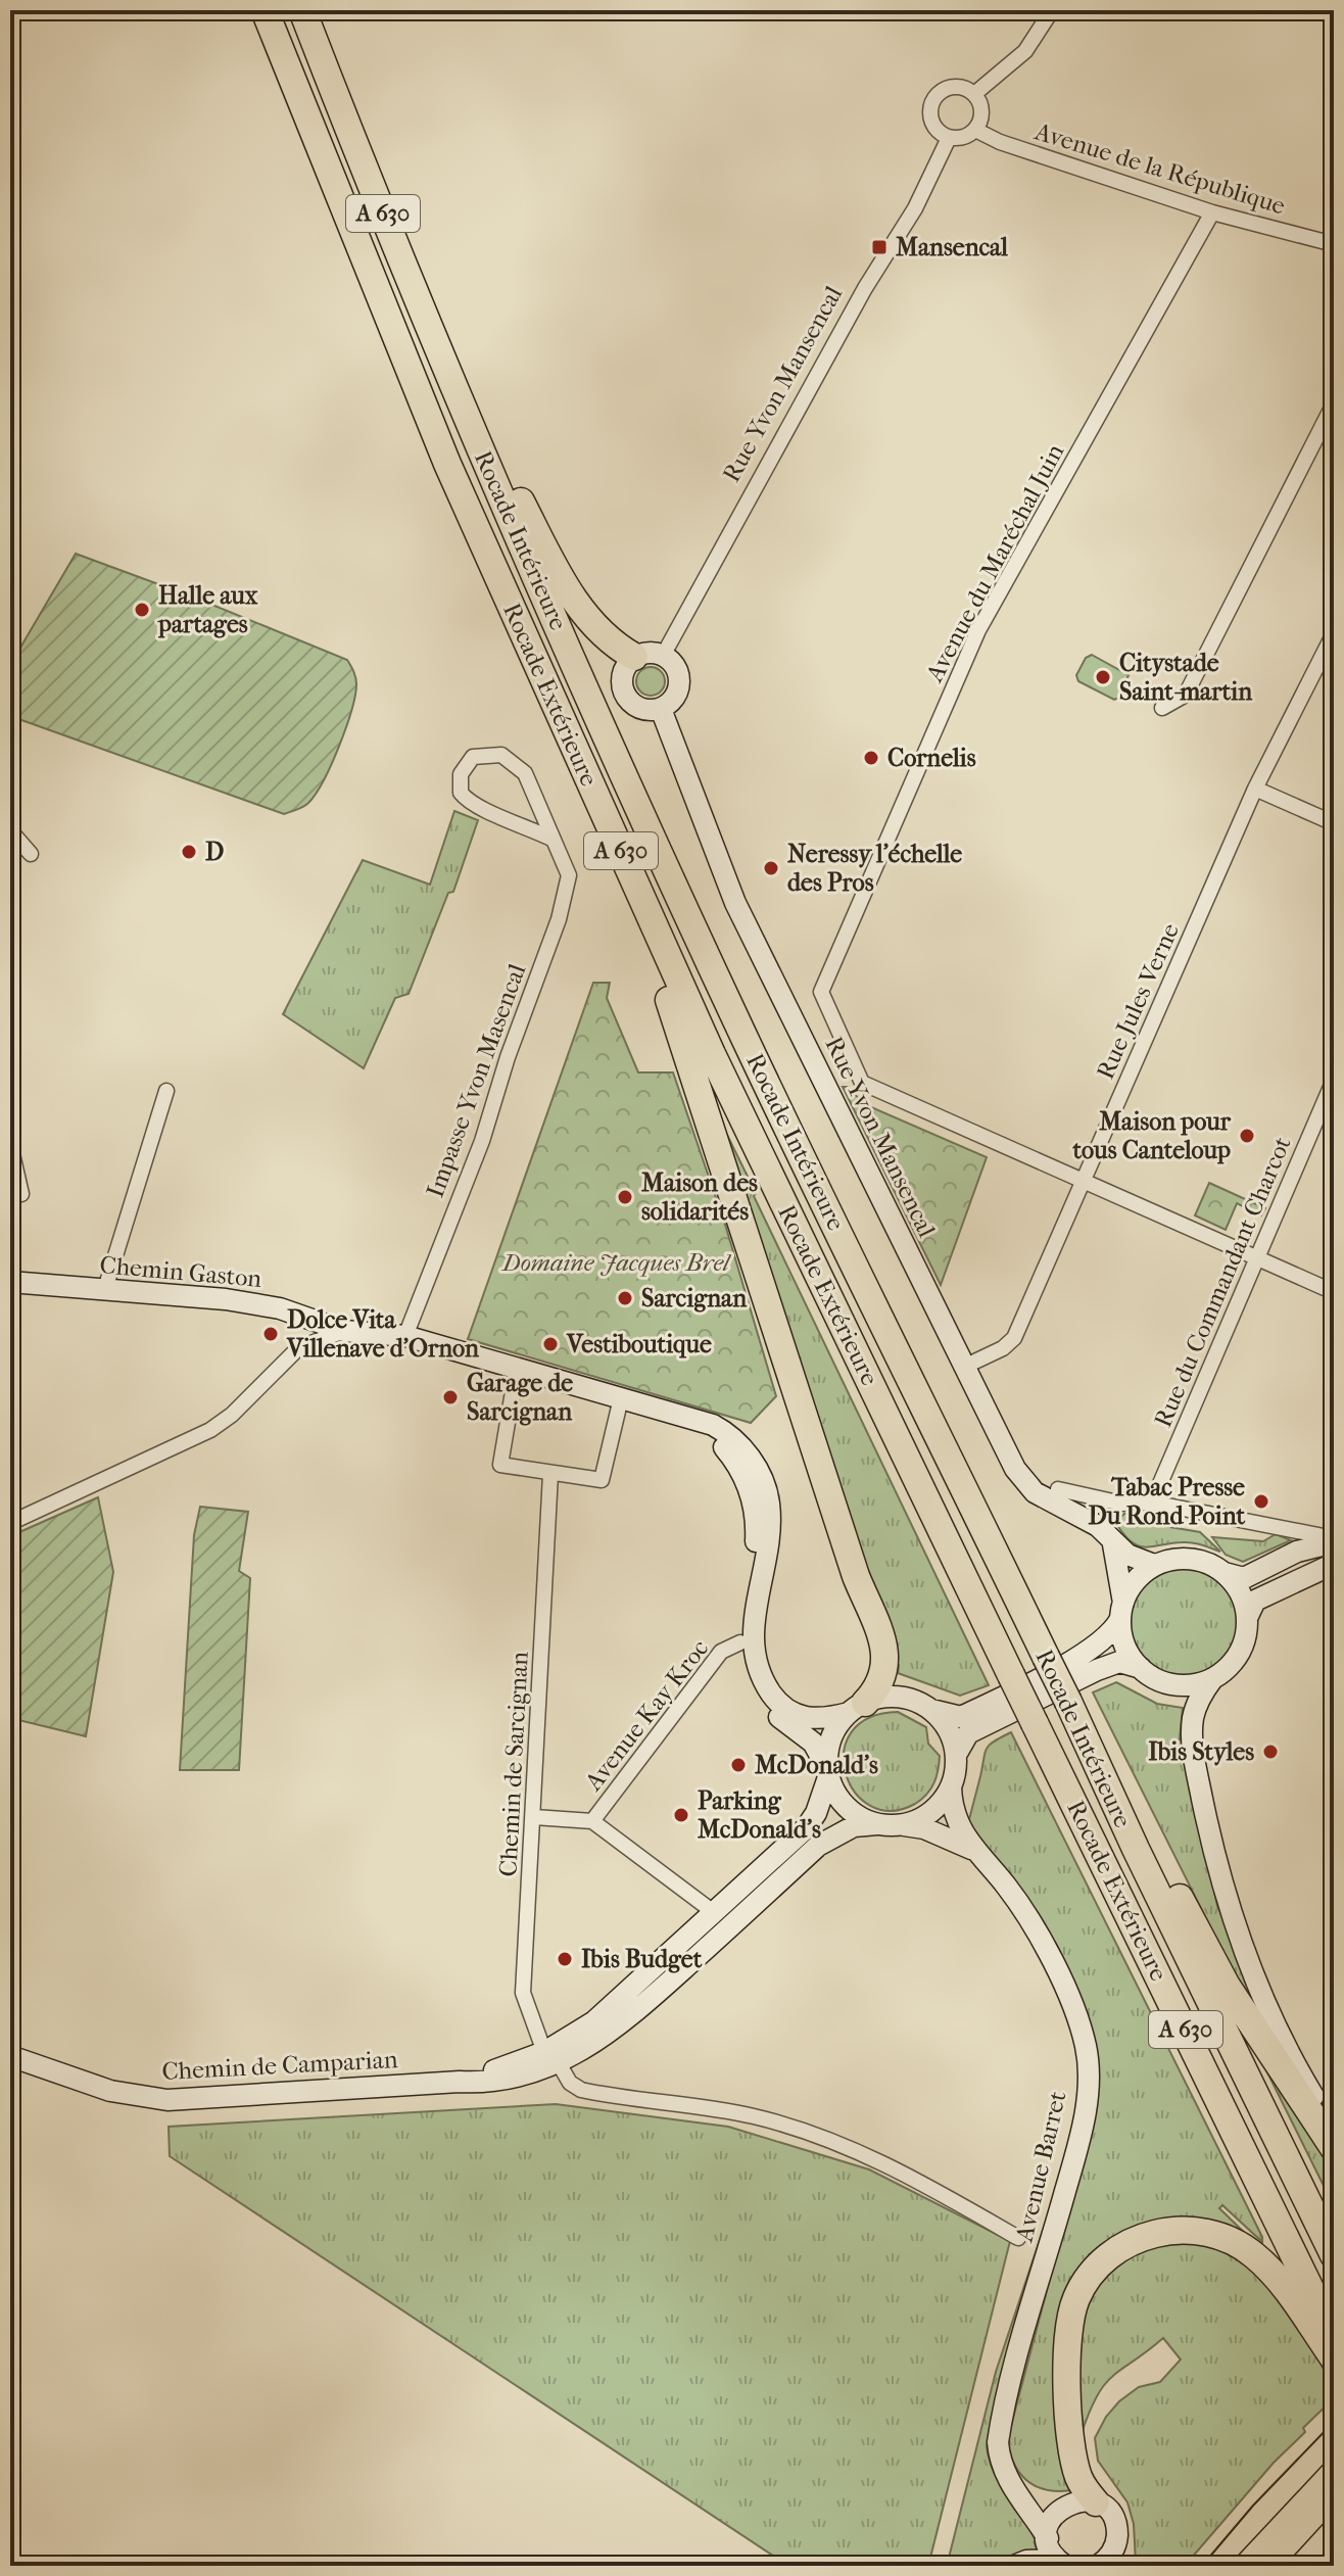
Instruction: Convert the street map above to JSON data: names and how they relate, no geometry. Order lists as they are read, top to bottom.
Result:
{
  "streets": {
    "highway": ["A 630", "Rocade Intérieure", "Rocade Extérieure"],
    "street": [
      "Avenue de la République",
      "Rue Yvon Mansencal",
      "Avenue du Maréchal Juin",
      "Rue Jules Verne",
      "Impasse Yvon Masencal",
      "Chemin Gaston",
      "Rue du Commandant Charcot",
      "Avenue Kay Kroc",
      "Chemin de Sarcignan",
      "Chemin de Camparian",
      "Avenue Barret"
    ]
  },
  "crossings": [
    ["Avenue de la République", "Rue Yvon Mansencal"],
    ["Avenue de la République", "Avenue du Maréchal Juin"],
    ["Rue Yvon Mansencal", "Rue Jules Verne"],
    ["Avenue du Maréchal Juin", "Rue Jules Verne"],
    ["Avenue du Maréchal Juin", "Rue du Commandant Charcot"],
    ["Impasse Yvon Masencal", "Chemin Gaston"],
    ["Chemin Gaston", "Avenue Barret"],
    ["Chemin de Sarcignan", "Chemin de Camparian"]
  ],
  "parks": ["Domaine Jacques Brel"],
  "places": {
    "transit": ["Mansencal"],
    "other": [
      "Halle aux partages",
      "Citystade Saint-martin",
      "Cornelis",
      "D",
      "Neressy l'échelle des Pros",
      "Maison pour tous Canteloup",
      "Maison des solidarités",
      "Sarcignan",
      "Dolce Vita Villenave d'Ornon",
      "Vestiboutique",
      "Garage de Sarcignan",
      "Tabac Presse Du Rond Point",
      "Ibis Styles",
      "McDonald's",
      "Parking McDonald's",
      "Ibis Budget"
    ]
  }
}
